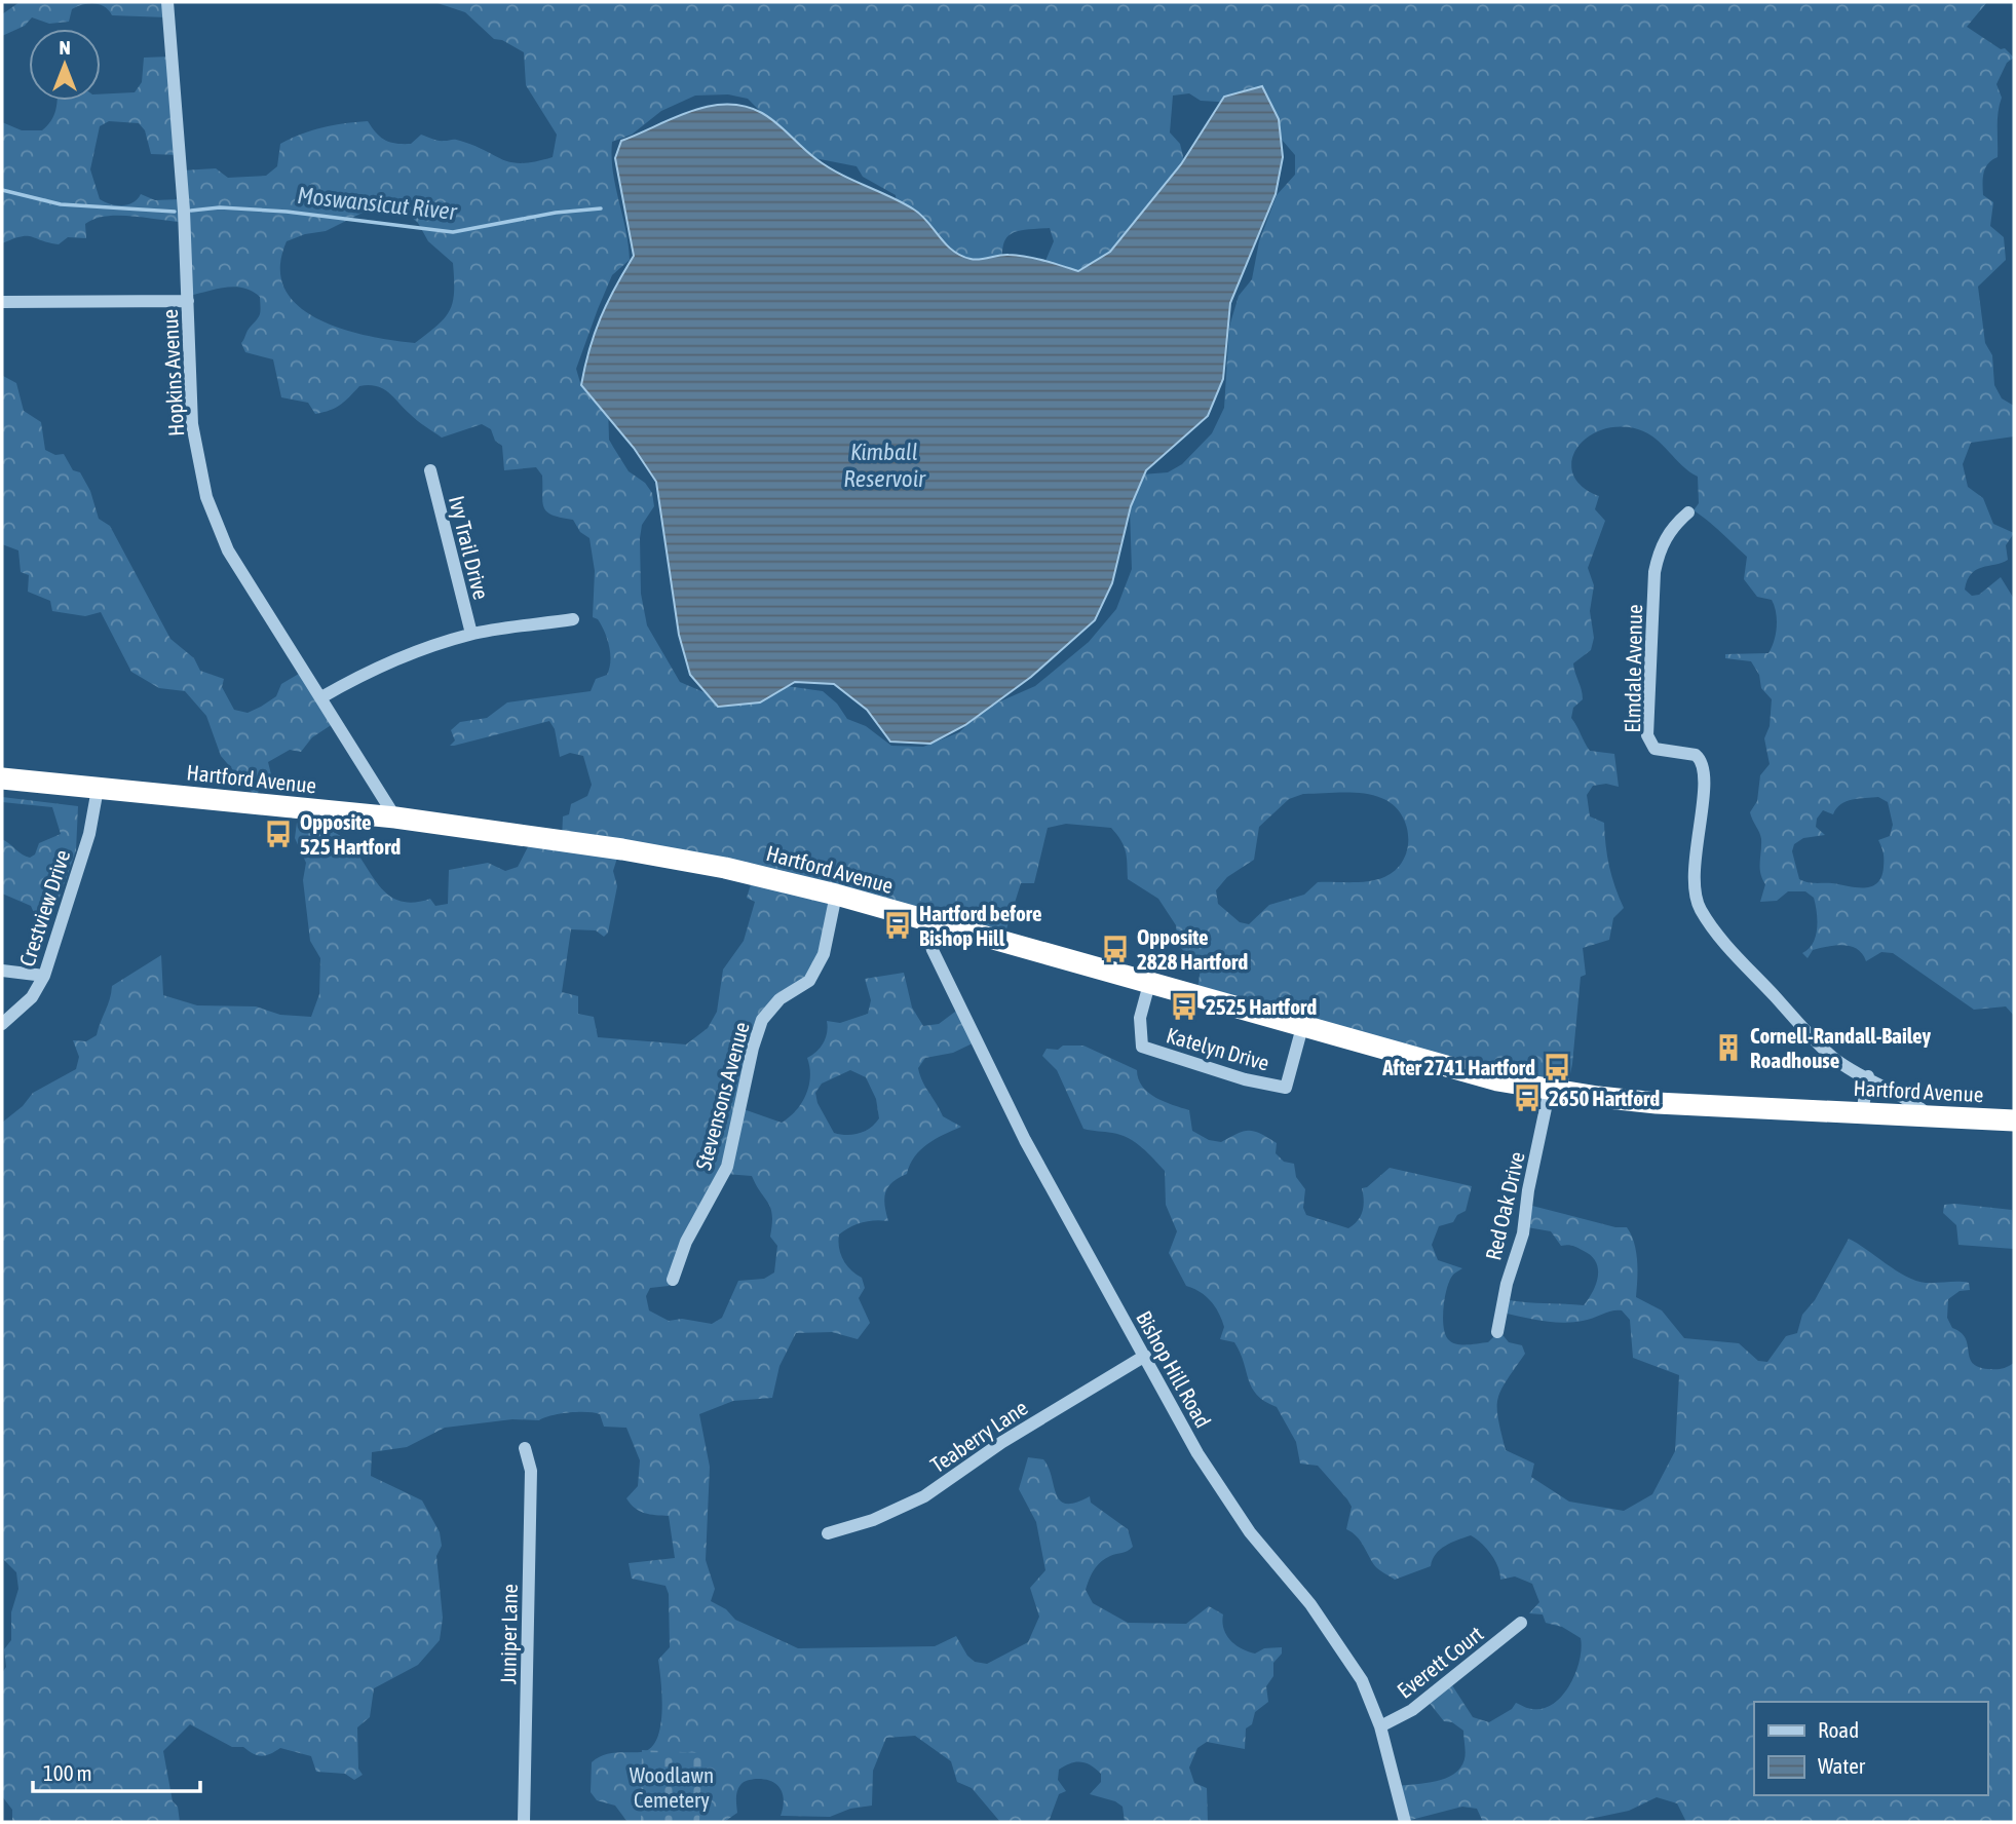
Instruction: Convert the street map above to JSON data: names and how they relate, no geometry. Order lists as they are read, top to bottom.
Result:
{
  "streets": {
    "highway": ["Hartford Avenue"],
    "street": [
      "Hopkins Avenue",
      "Ivy Trail Drive",
      "Elmdale Avenue",
      "Crestview Drive",
      "Katelyn Drive",
      "Stevensons Avenue",
      "Red Oak Drive",
      "Bishop Hill Road",
      "Teaberry Lane",
      "Juniper Lane",
      "Everett Court"
    ]
  },
  "crossings": [
    ["Hopkins Avenue", "Hartford Avenue"],
    ["Hartford Avenue", "Crestview Drive"],
    ["Hartford Avenue", "Katelyn Drive"],
    ["Hartford Avenue", "Stevensons Avenue"],
    ["Hartford Avenue", "Red Oak Drive"],
    ["Hartford Avenue", "Bishop Hill Road"],
    ["Bishop Hill Road", "Teaberry Lane"],
    ["Bishop Hill Road", "Everett Court"]
  ],
  "water": ["Moswansicut River", "Kimball Reservoir"],
  "parks": ["Woodlawn Cemetery"],
  "places": {
    "bus stop": [
      "Opposite 525 Hartford",
      "Hartford before Bishop Hill",
      "Opposite 2828 Hartford",
      "2525 Hartford",
      "After 2741 Hartford",
      "2650 Hartford"
    ],
    "building": ["Cornell-Randall-Bailey Roadhouse"]
  },
  "legend": ["Road", "Water"],
  "scale_bar": "100 m",
  "north": "top"
}
